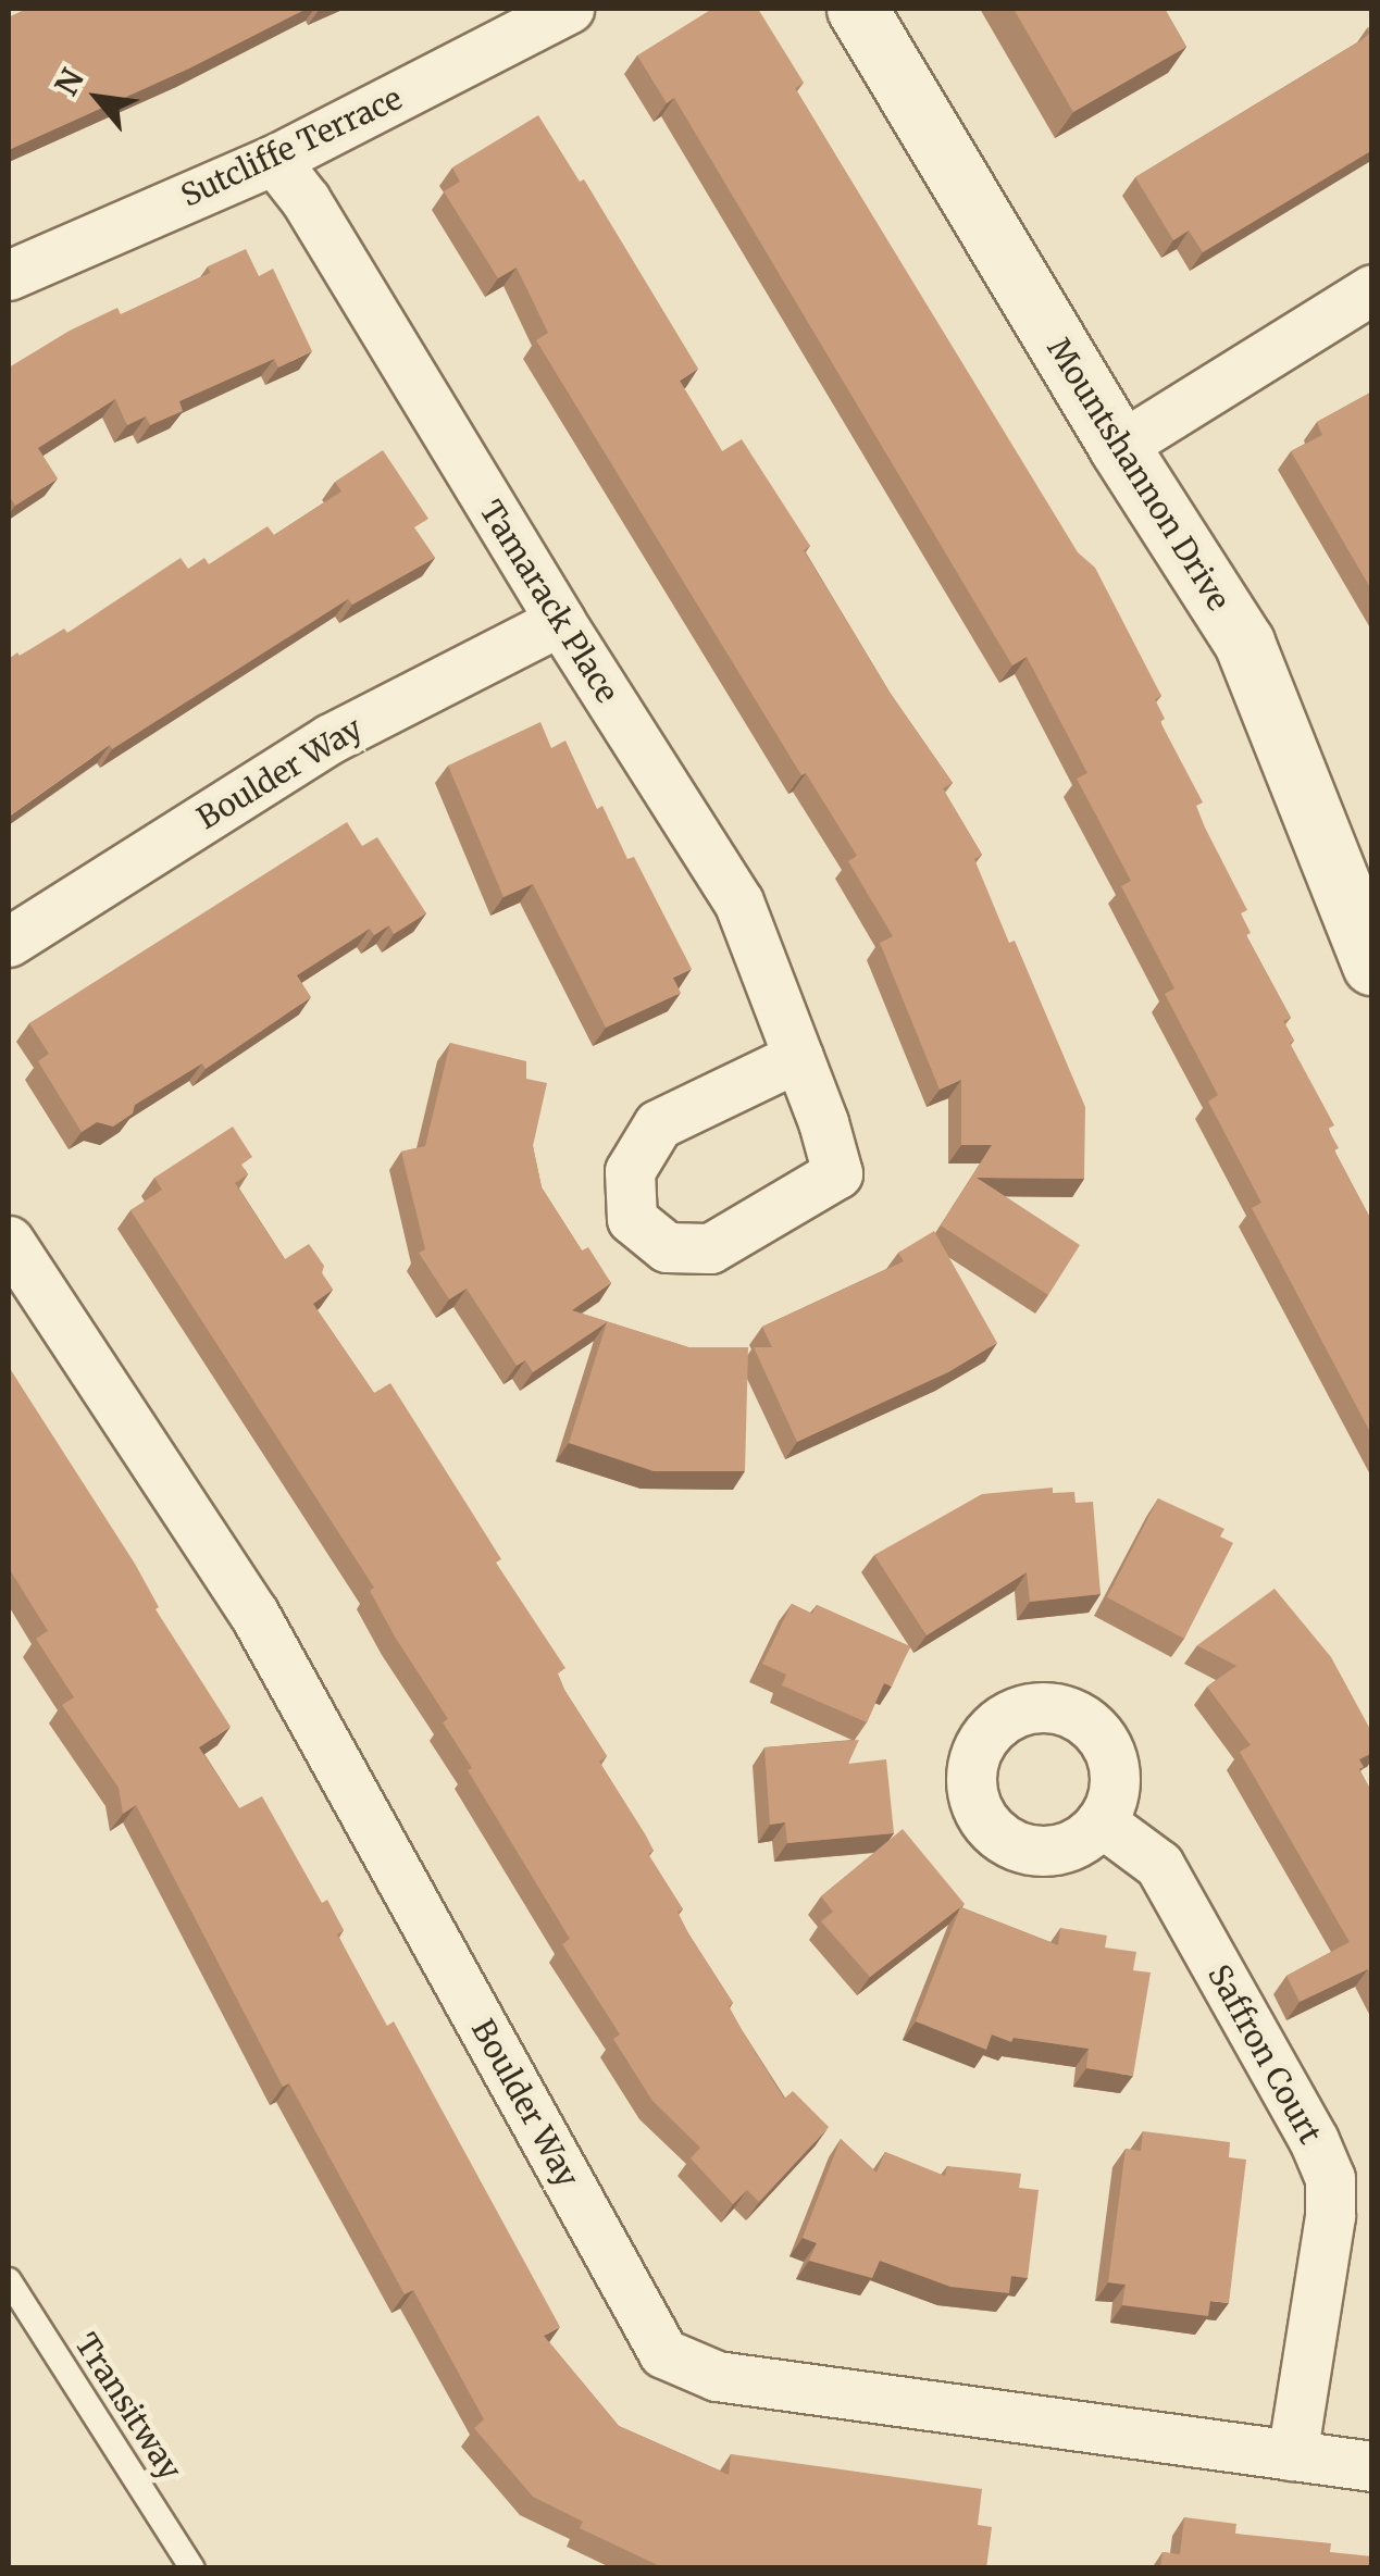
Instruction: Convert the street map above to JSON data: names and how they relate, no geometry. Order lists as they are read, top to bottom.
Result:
{
  "streets": {
    "street": [
      "Sutcliffe Terrace",
      "Mountshannon Drive",
      "Tamarack Place",
      "Boulder Way",
      "Saffron Court"
    ],
    "lane": ["Transitway"]
  },
  "crossings": [
    ["Sutcliffe Terrace", "Tamarack Place"],
    ["Tamarack Place", "Boulder Way"],
    ["Boulder Way", "Saffron Court"]
  ],
  "north": "top left"
}
